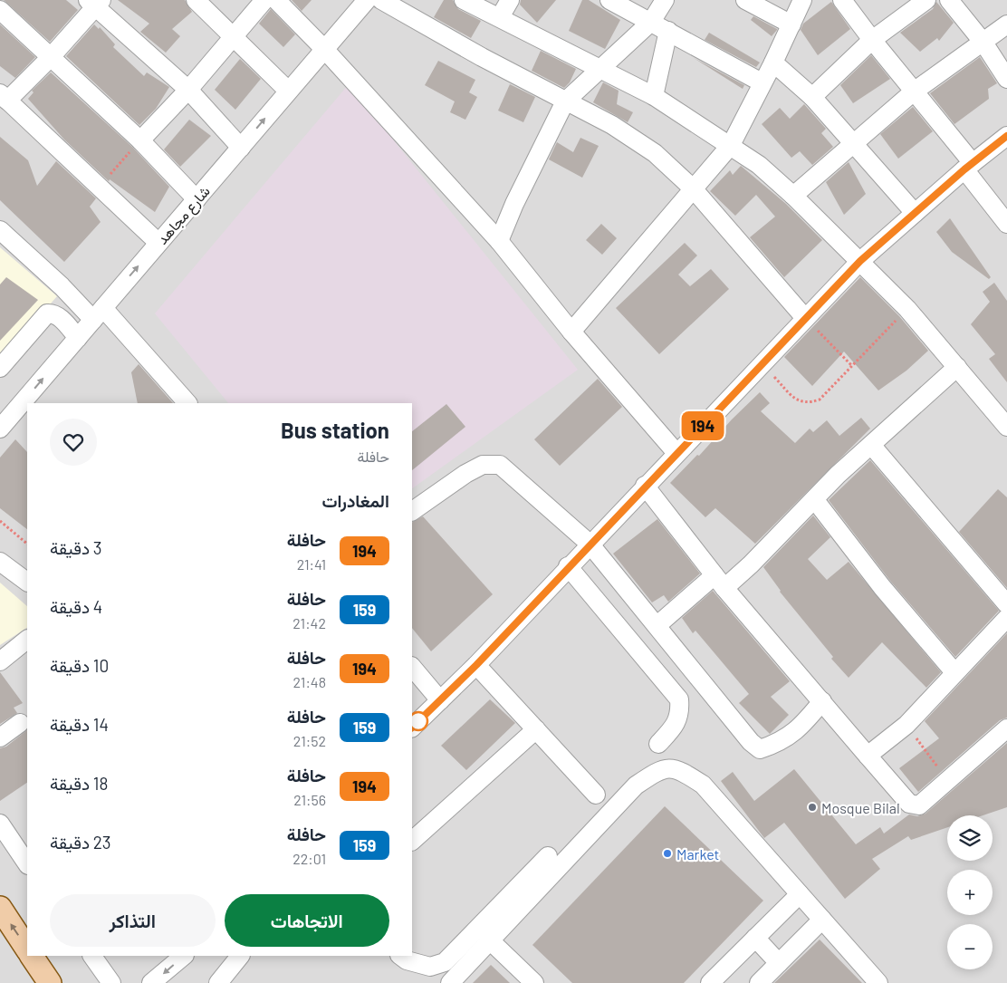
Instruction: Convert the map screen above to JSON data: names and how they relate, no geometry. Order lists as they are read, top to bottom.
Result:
{
  "streets": {
    "street": ["شارع مجاهد"]
  },
  "one_way": ["شارع مجاهد"],
  "places": ["Mosque Bilal", "Market"],
  "lines": ["bus line 194"],
  "page": {
    "on_map": "194",
    "heading": [
      ["Bus station", "حافلة"],
      "المغادرات"
    ],
    "list": [
      {
        "mark": "194",
        "name": "حافلة",
        "note": "21:41",
        "value": "3 دقيقة"
      },
      {
        "mark": "159",
        "name": "حافلة",
        "note": "21:42",
        "value": "4 دقيقة"
      },
      {
        "mark": "194",
        "name": "حافلة",
        "note": "21:48",
        "value": "10 دقيقة"
      },
      {
        "mark": "159",
        "name": "حافلة",
        "note": "21:52",
        "value": "14 دقيقة"
      },
      {
        "mark": "194",
        "name": "حافلة",
        "note": "21:56",
        "value": "18 دقيقة"
      },
      {
        "mark": "159",
        "name": "حافلة",
        "note": "22:01",
        "value": "23 دقيقة"
      }
    ],
    "map_buttons": ["+", "−"],
    "buttons": ["الاتجاهات", "التذاكر"]
  }
}
